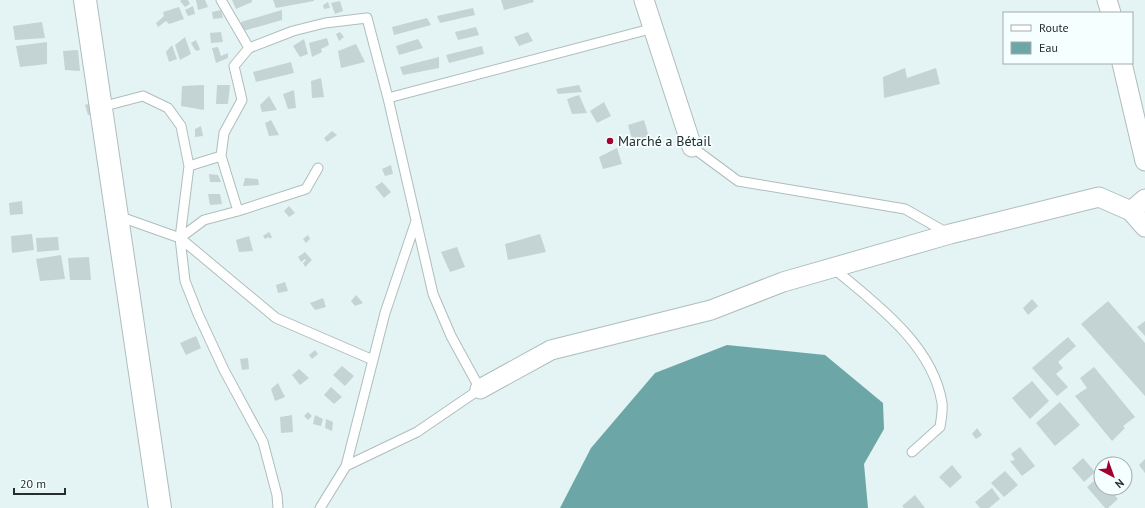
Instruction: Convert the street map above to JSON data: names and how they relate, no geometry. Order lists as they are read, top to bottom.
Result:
{
  "places": ["Marché a Bétail"],
  "legend": ["Route", "Eau"],
  "scale_bar": "20 m",
  "north": "bottom right"
}
